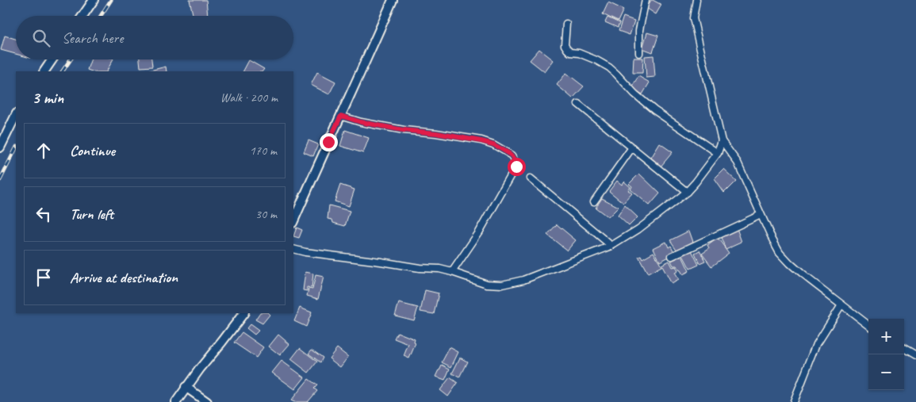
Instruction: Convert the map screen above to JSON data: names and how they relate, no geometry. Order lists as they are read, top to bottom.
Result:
{
  "page": {
    "search": "Search here",
    "heading": ["3 min", "Walk · 200 m"],
    "list": [
      ["Continue", "170 m"],
      ["Turn left", "30 m"],
      "Arrive at destination"
    ],
    "map_buttons": ["+", "−"]
  }
}
